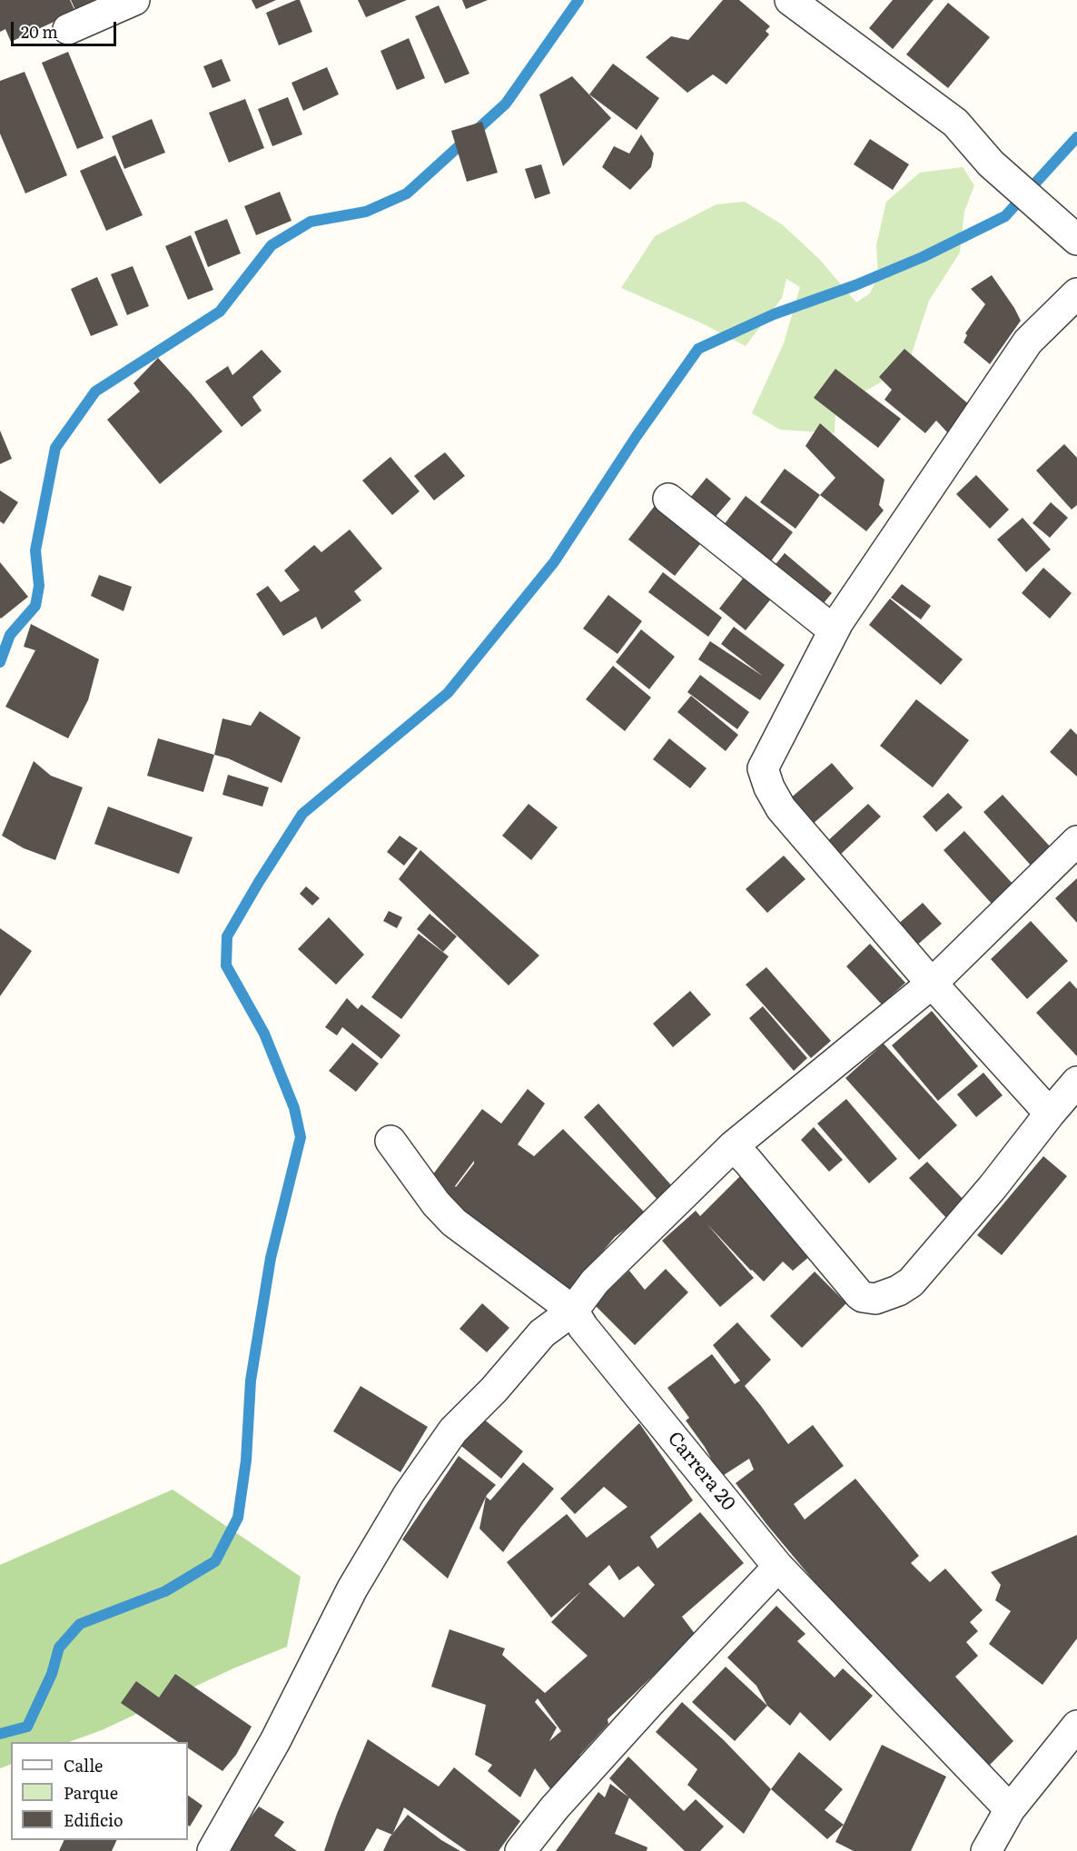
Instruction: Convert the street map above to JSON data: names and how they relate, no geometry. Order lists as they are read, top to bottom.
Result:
{
  "streets": {
    "street": ["Carrera 20"]
  },
  "legend": ["Calle", "Parque", "Edificio"],
  "scale_bar": "20 m"
}
